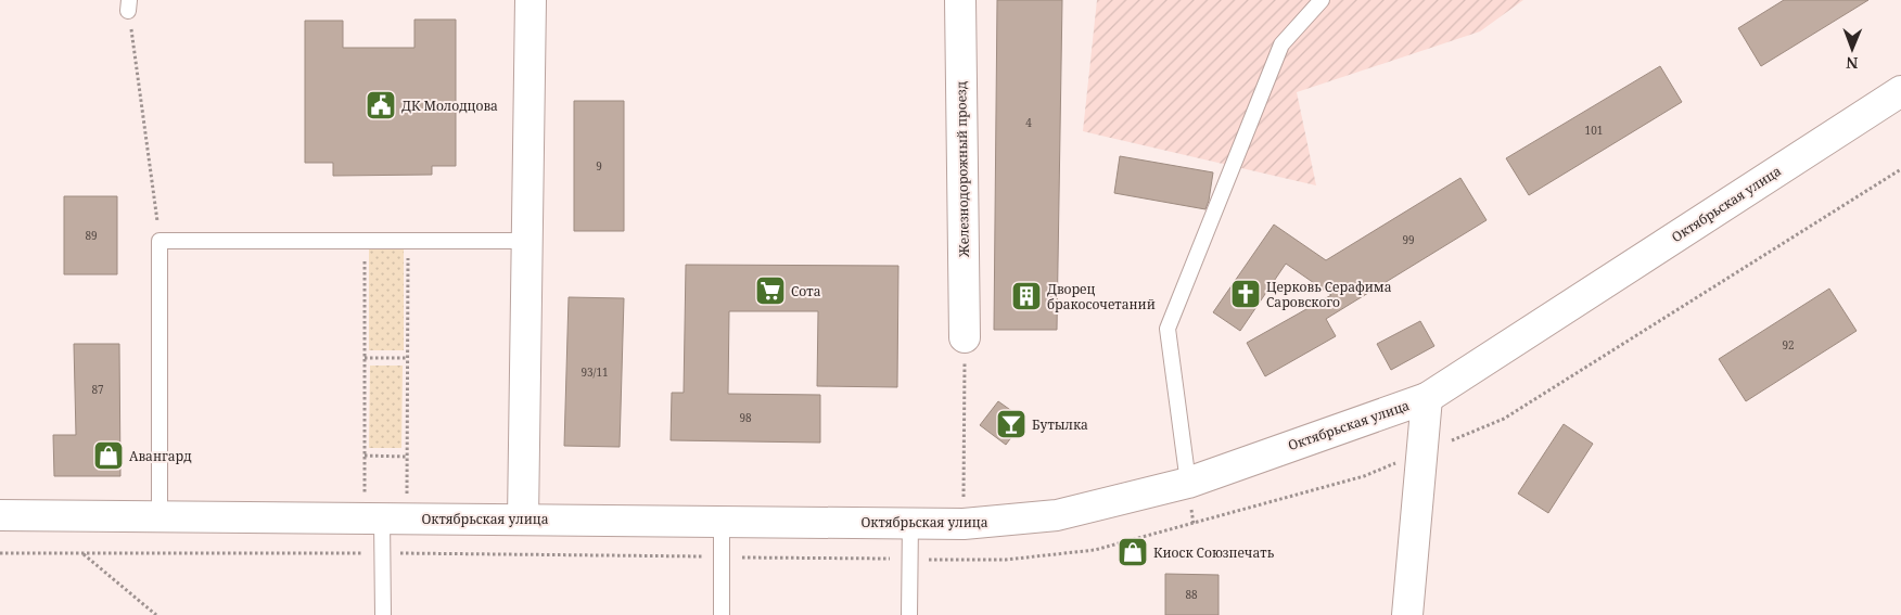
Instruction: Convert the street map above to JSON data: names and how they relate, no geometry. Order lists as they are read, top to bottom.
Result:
{
  "streets": {
    "main road": ["Железнодорожный проезд", "Октябрьская улица"]
  },
  "places": {
    "public building": ["ДК Молодцова"],
    "supermarket": ["Сота"],
    "church": ["Церковь Серафима Саровского"],
    "building": ["Дворец бракосочетаний"],
    "bar": ["Бутылка"],
    "shop": ["Авангард", "Киоск Союзпечать"]
  },
  "house_numbers": [
    "4",
    "101",
    "9",
    "89",
    "99",
    "92",
    "93/11",
    "87",
    "98",
    "88"
  ],
  "north": "bottom"
}
